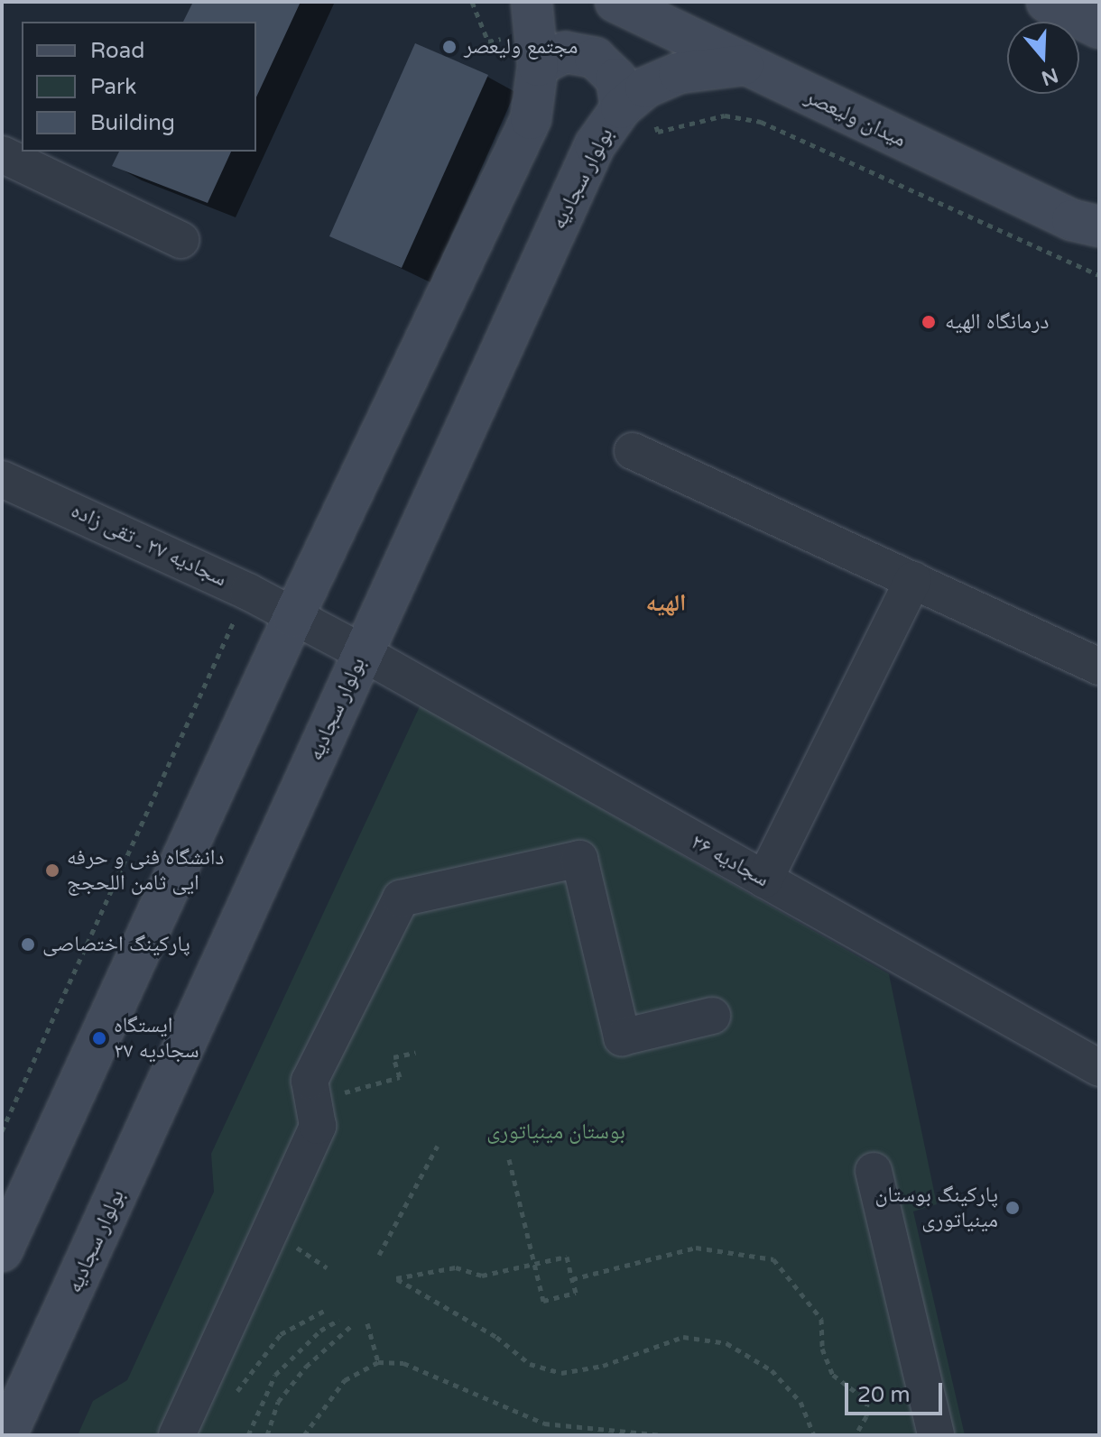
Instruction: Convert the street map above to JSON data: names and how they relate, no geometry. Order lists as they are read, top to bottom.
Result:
{
  "streets": {
    "main road": ["میدان ولیعصر", "بولوار سجادیه"],
    "street": ["سجادیه ۲۷ ـ تقی زاده", "سجادیه ۲۶"]
  },
  "crossings": [
    ["بولوار سجادیه", "سجادیه ۲۷ ـ تقی زاده"],
    ["بولوار سجادیه", "سجادیه ۲۶"],
    ["سجادیه ۲۷ ـ تقی زاده", "سجادیه ۲۶"]
  ],
  "districts": ["الهیه"],
  "parks": ["بوستان مینیاتوری"],
  "places": [
    "مجتمع ولیعصر",
    "درمانگاه الهیه",
    "دانشگاه فنی و حرفه ایی ثامن اللحجج",
    "پارکینگ اختصاصی",
    "ایستگاه سجادیه ۲۷",
    "پارکینگ بوستان مینیاتوری"
  ],
  "legend": ["Road", "Park", "Building"],
  "scale_bar": "20 m",
  "north": "bottom"
}
